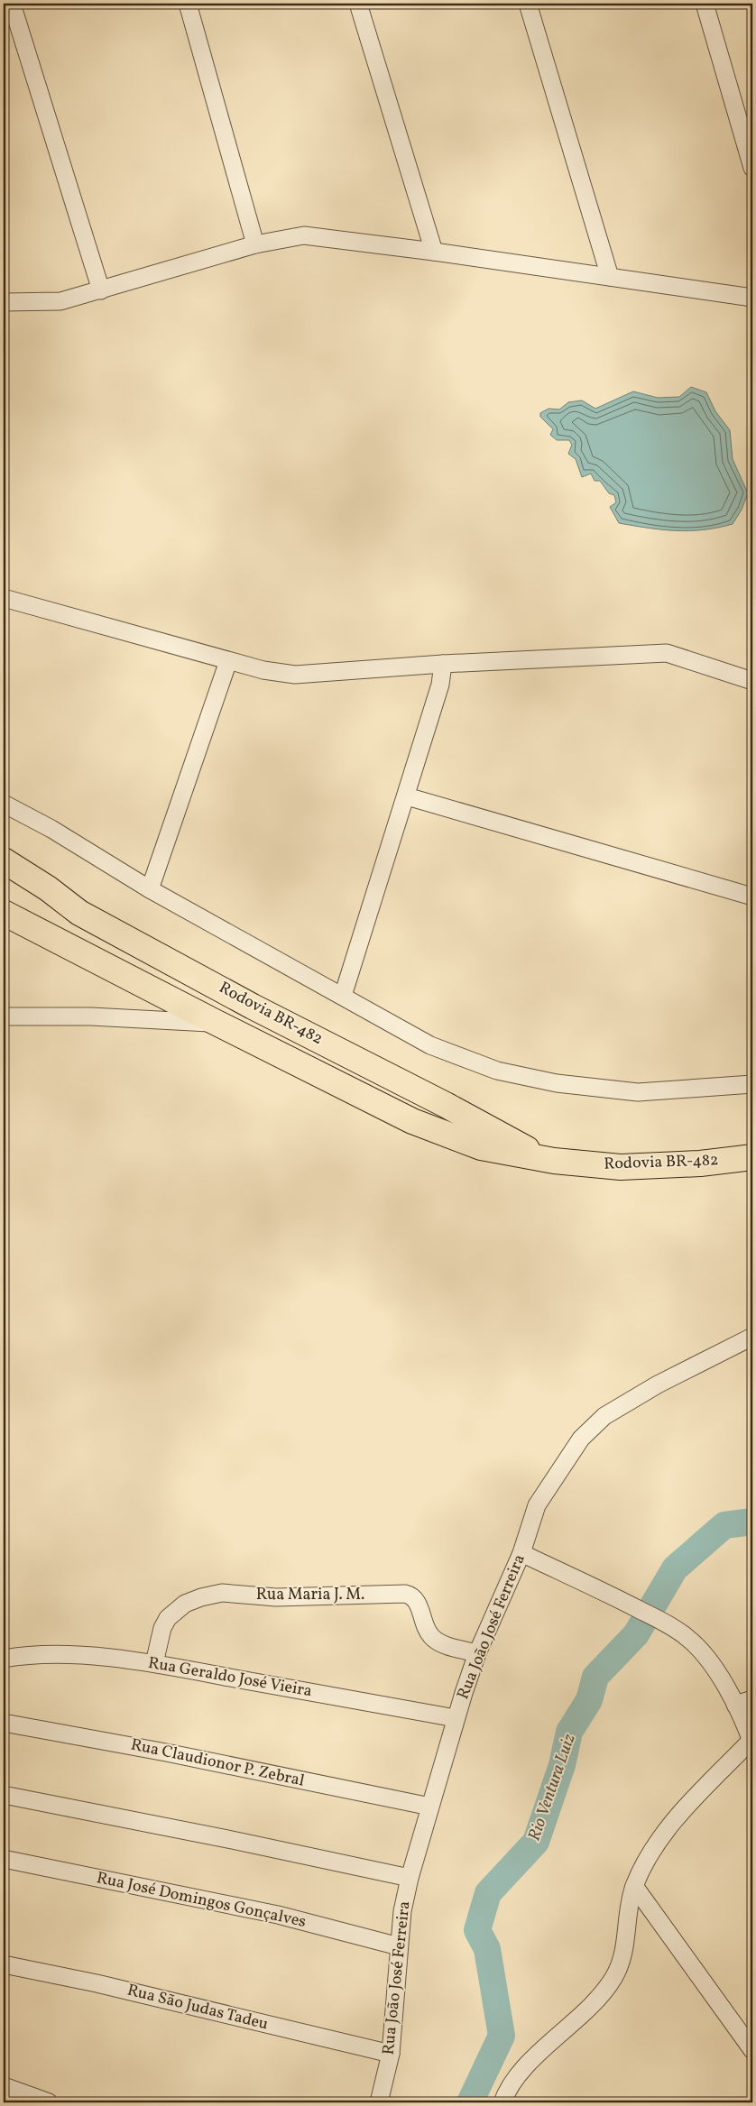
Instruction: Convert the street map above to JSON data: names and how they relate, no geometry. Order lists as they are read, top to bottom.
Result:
{
  "streets": {
    "highway": ["Rodovia BR-482"],
    "street": [
      "Rua Maria J. M.",
      "Rua João José Ferreira",
      "Rua Geraldo José Vieira",
      "Rua Claudionor P. Zebral",
      "Rua José Domingos Gonçalves",
      "Rua São Judas Tadeu"
    ]
  },
  "crossings": [
    ["Rua Maria J. M.", "Rua João José Ferreira"],
    ["Rua Maria J. M.", "Rua Geraldo José Vieira"],
    ["Rua João José Ferreira", "Rua Geraldo José Vieira"],
    ["Rua João José Ferreira", "Rua Claudionor P. Zebral"],
    ["Rua João José Ferreira", "Rua José Domingos Gonçalves"],
    ["Rua João José Ferreira", "Rua São Judas Tadeu"]
  ],
  "water": ["Rio Ventura Luiz"]
}
